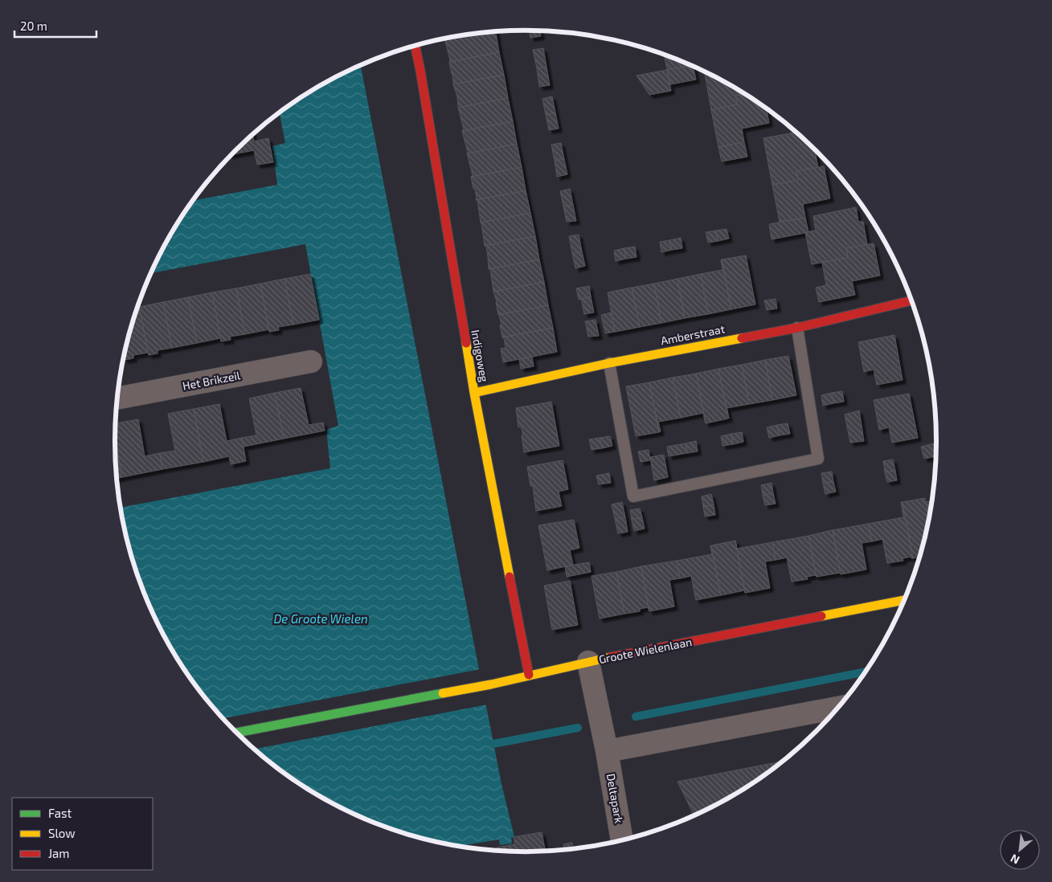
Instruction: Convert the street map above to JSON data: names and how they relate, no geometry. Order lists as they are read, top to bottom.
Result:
{
  "streets": {
    "street": [
      "Amberstraat",
      "Indigoweg",
      "Het Brikzeil",
      "Groote Wielenlaan",
      "Deltapark"
    ]
  },
  "crossings": [
    ["Amberstraat", "Indigoweg"],
    ["Groote Wielenlaan", "Deltapark"]
  ],
  "water": ["De Groote Wielen"],
  "legend": ["Fast", "Slow", "Jam"],
  "scale_bar": "20 m",
  "north": "bottom left"
}
